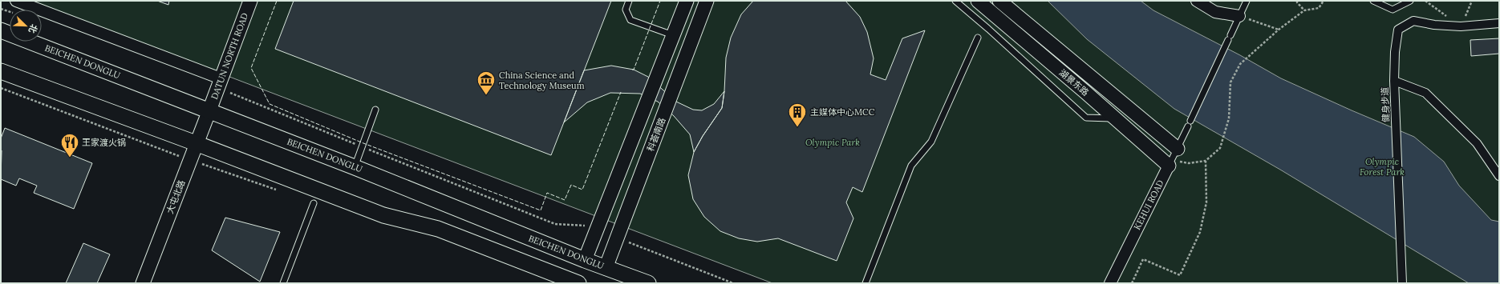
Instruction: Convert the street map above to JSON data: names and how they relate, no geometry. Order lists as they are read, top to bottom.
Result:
{
  "streets": {
    "main road": ["BEICHEN DONGLU"],
    "street": [
      "DATUN NORTH ROAD",
      "湖景东路",
      "健身步道",
      "科荟南路",
      "大屯北路",
      "KEHUI ROAD"
    ]
  },
  "crossings": [
    ["DATUN NORTH ROAD", "BEICHEN DONGLU"],
    ["DATUN NORTH ROAD", "大屯北路"],
    ["BEICHEN DONGLU", "科荟南路"],
    ["BEICHEN DONGLU", "大屯北路"],
    ["湖景东路", "KEHUI ROAD"]
  ],
  "parks": ["Olympic Park", "Olympic Forest Park"],
  "places": {
    "museum": ["China Science and Technology Museum"],
    "building": ["主媒体中心MCC"],
    "restaurant": ["王家渡火锅"]
  },
  "north": "bottom right"
}
